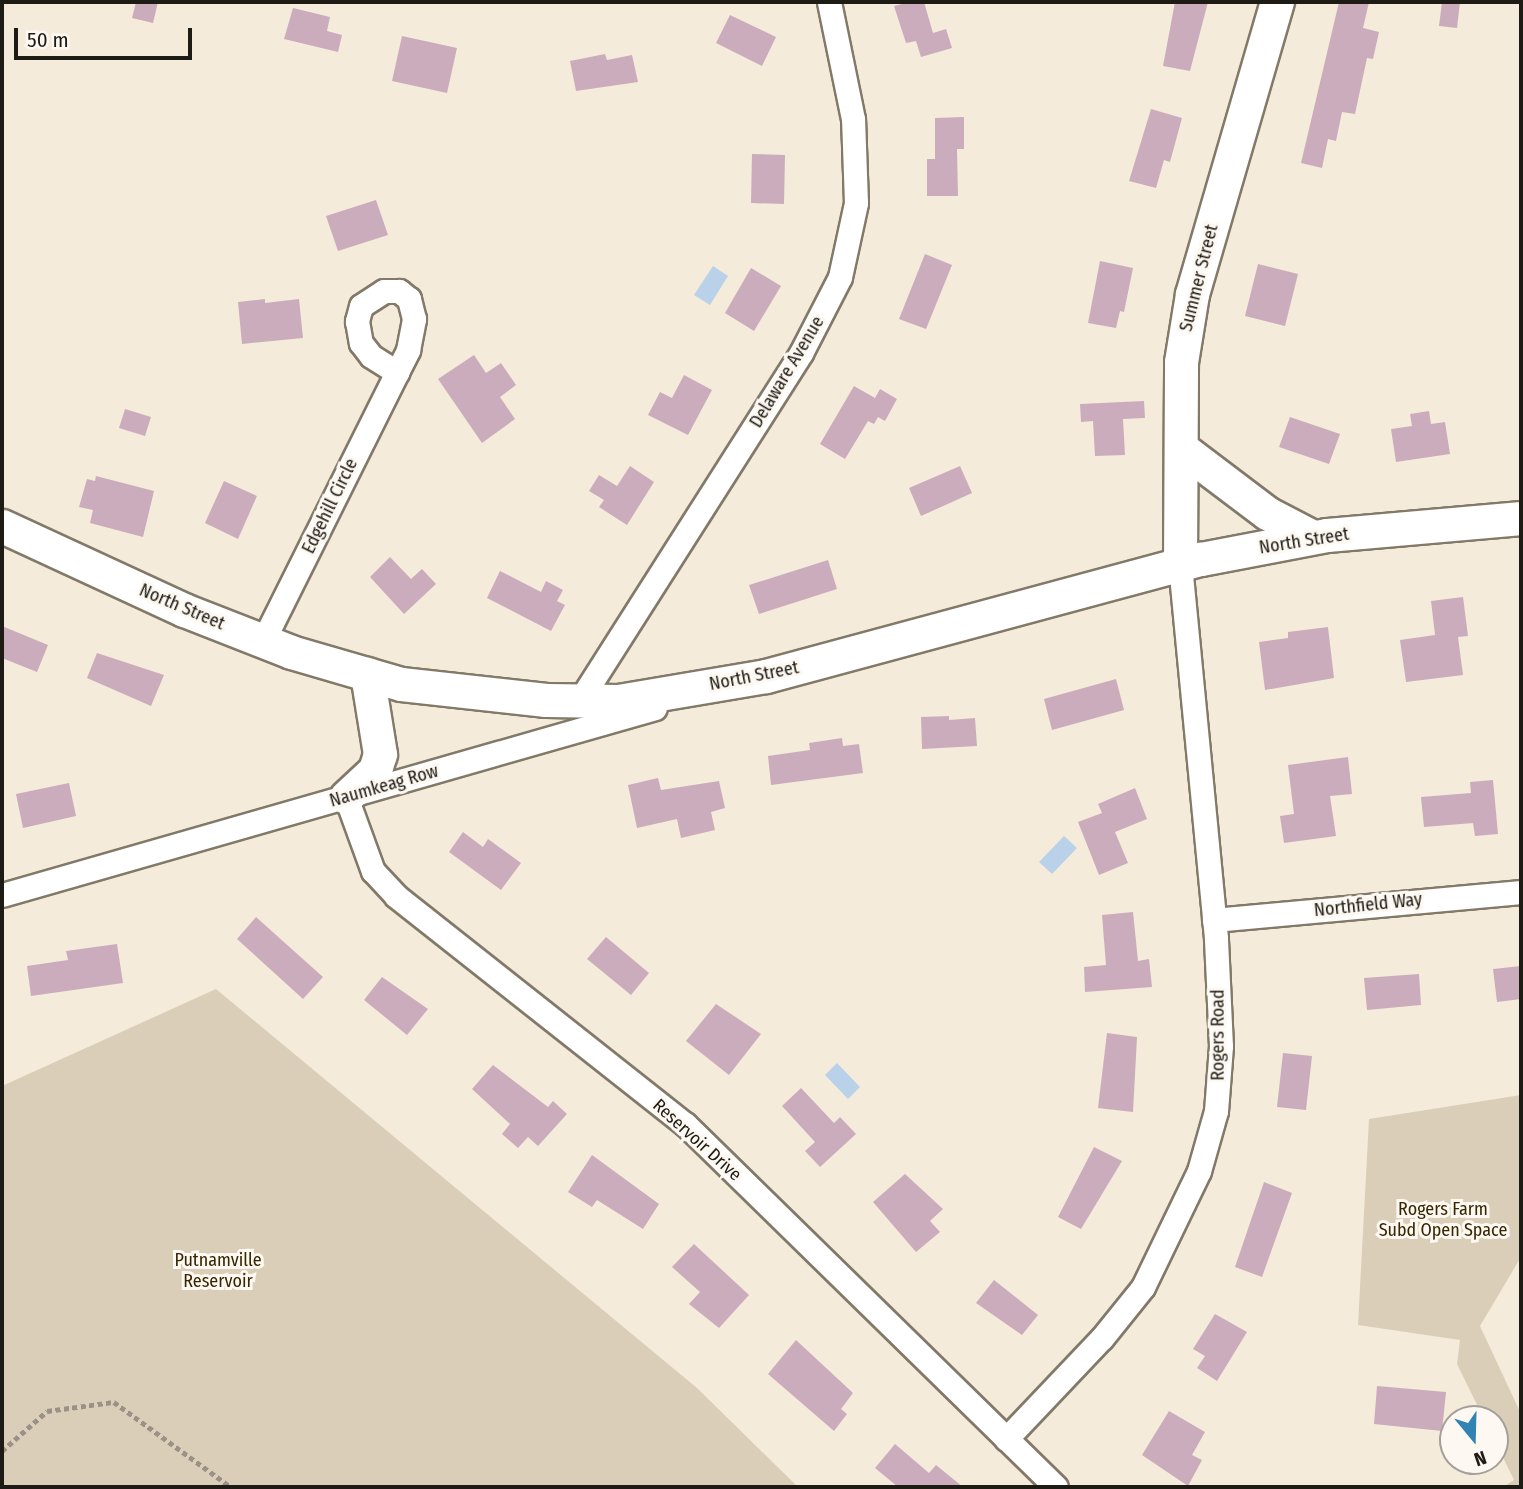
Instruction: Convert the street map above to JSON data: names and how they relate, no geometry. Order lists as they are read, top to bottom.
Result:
{
  "streets": {
    "street": [
      "Summer Street",
      "Delaware Avenue",
      "Edgehill Circle",
      "North Street",
      "Naumkeag Row",
      "Northfield Way",
      "Rogers Road",
      "Reservoir Drive"
    ]
  },
  "crossings": [
    ["Summer Street", "North Street"],
    ["Summer Street", "Rogers Road"],
    ["Delaware Avenue", "North Street"],
    ["Edgehill Circle", "North Street"],
    ["North Street", "Naumkeag Row"],
    ["North Street", "Rogers Road"],
    ["Naumkeag Row", "Reservoir Drive"],
    ["Northfield Way", "Rogers Road"],
    ["Rogers Road", "Reservoir Drive"]
  ],
  "parks": ["Rogers Farm Subd Open Space", "Putnamville Reservoir"],
  "scale_bar": "50 m",
  "north": "bottom"
}
